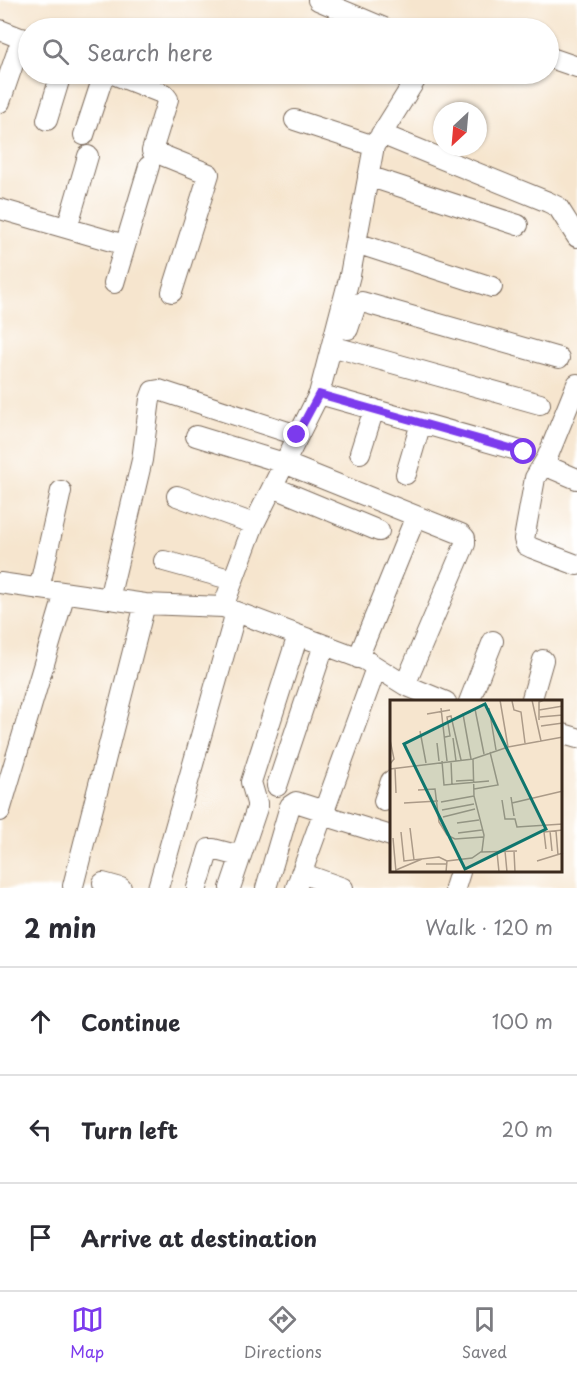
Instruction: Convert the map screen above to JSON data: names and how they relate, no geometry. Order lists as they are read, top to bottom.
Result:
{
  "north": "bottom left",
  "page": {
    "search": "Search here",
    "heading": ["2 min", "Walk · 120 m"],
    "list": [
      ["Continue", "100 m"],
      ["Turn left", "20 m"],
      "Arrive at destination"
    ],
    "nav": ["Map", "Directions", "Saved"]
  }
}
